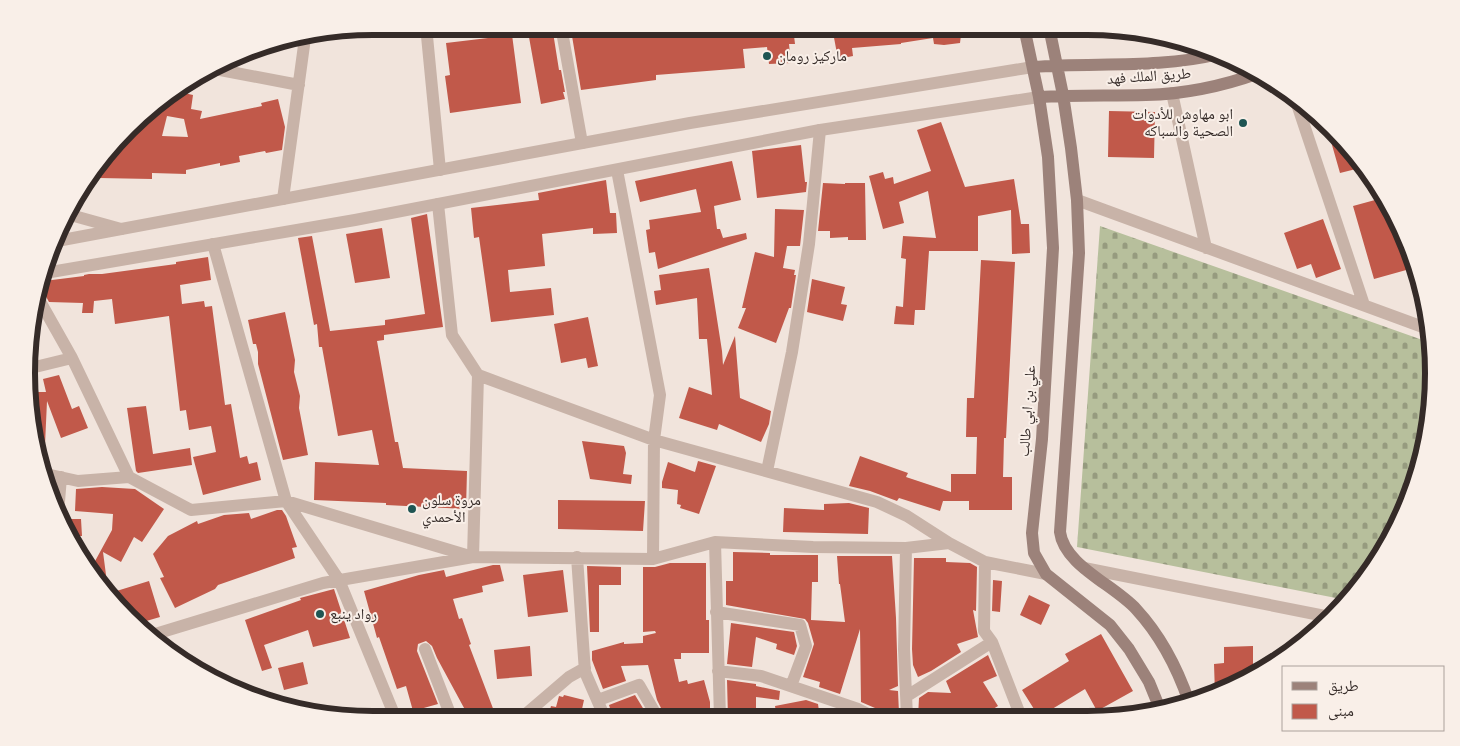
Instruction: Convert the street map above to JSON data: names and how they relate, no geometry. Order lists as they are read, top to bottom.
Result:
{
  "streets": {
    "main road": ["طريق الملك فهد", "علي بن ابي طالب"]
  },
  "crossings": [
    ["طريق الملك فهد", "علي بن ابي طالب"]
  ],
  "places": [
    "ماركيز رومان",
    "ابو مهاوش للأدوات الصحية والسباكه",
    "مروة سلون الأحمدي",
    "رواد ينبع"
  ],
  "legend": ["طريق", "مبنى"]
}
